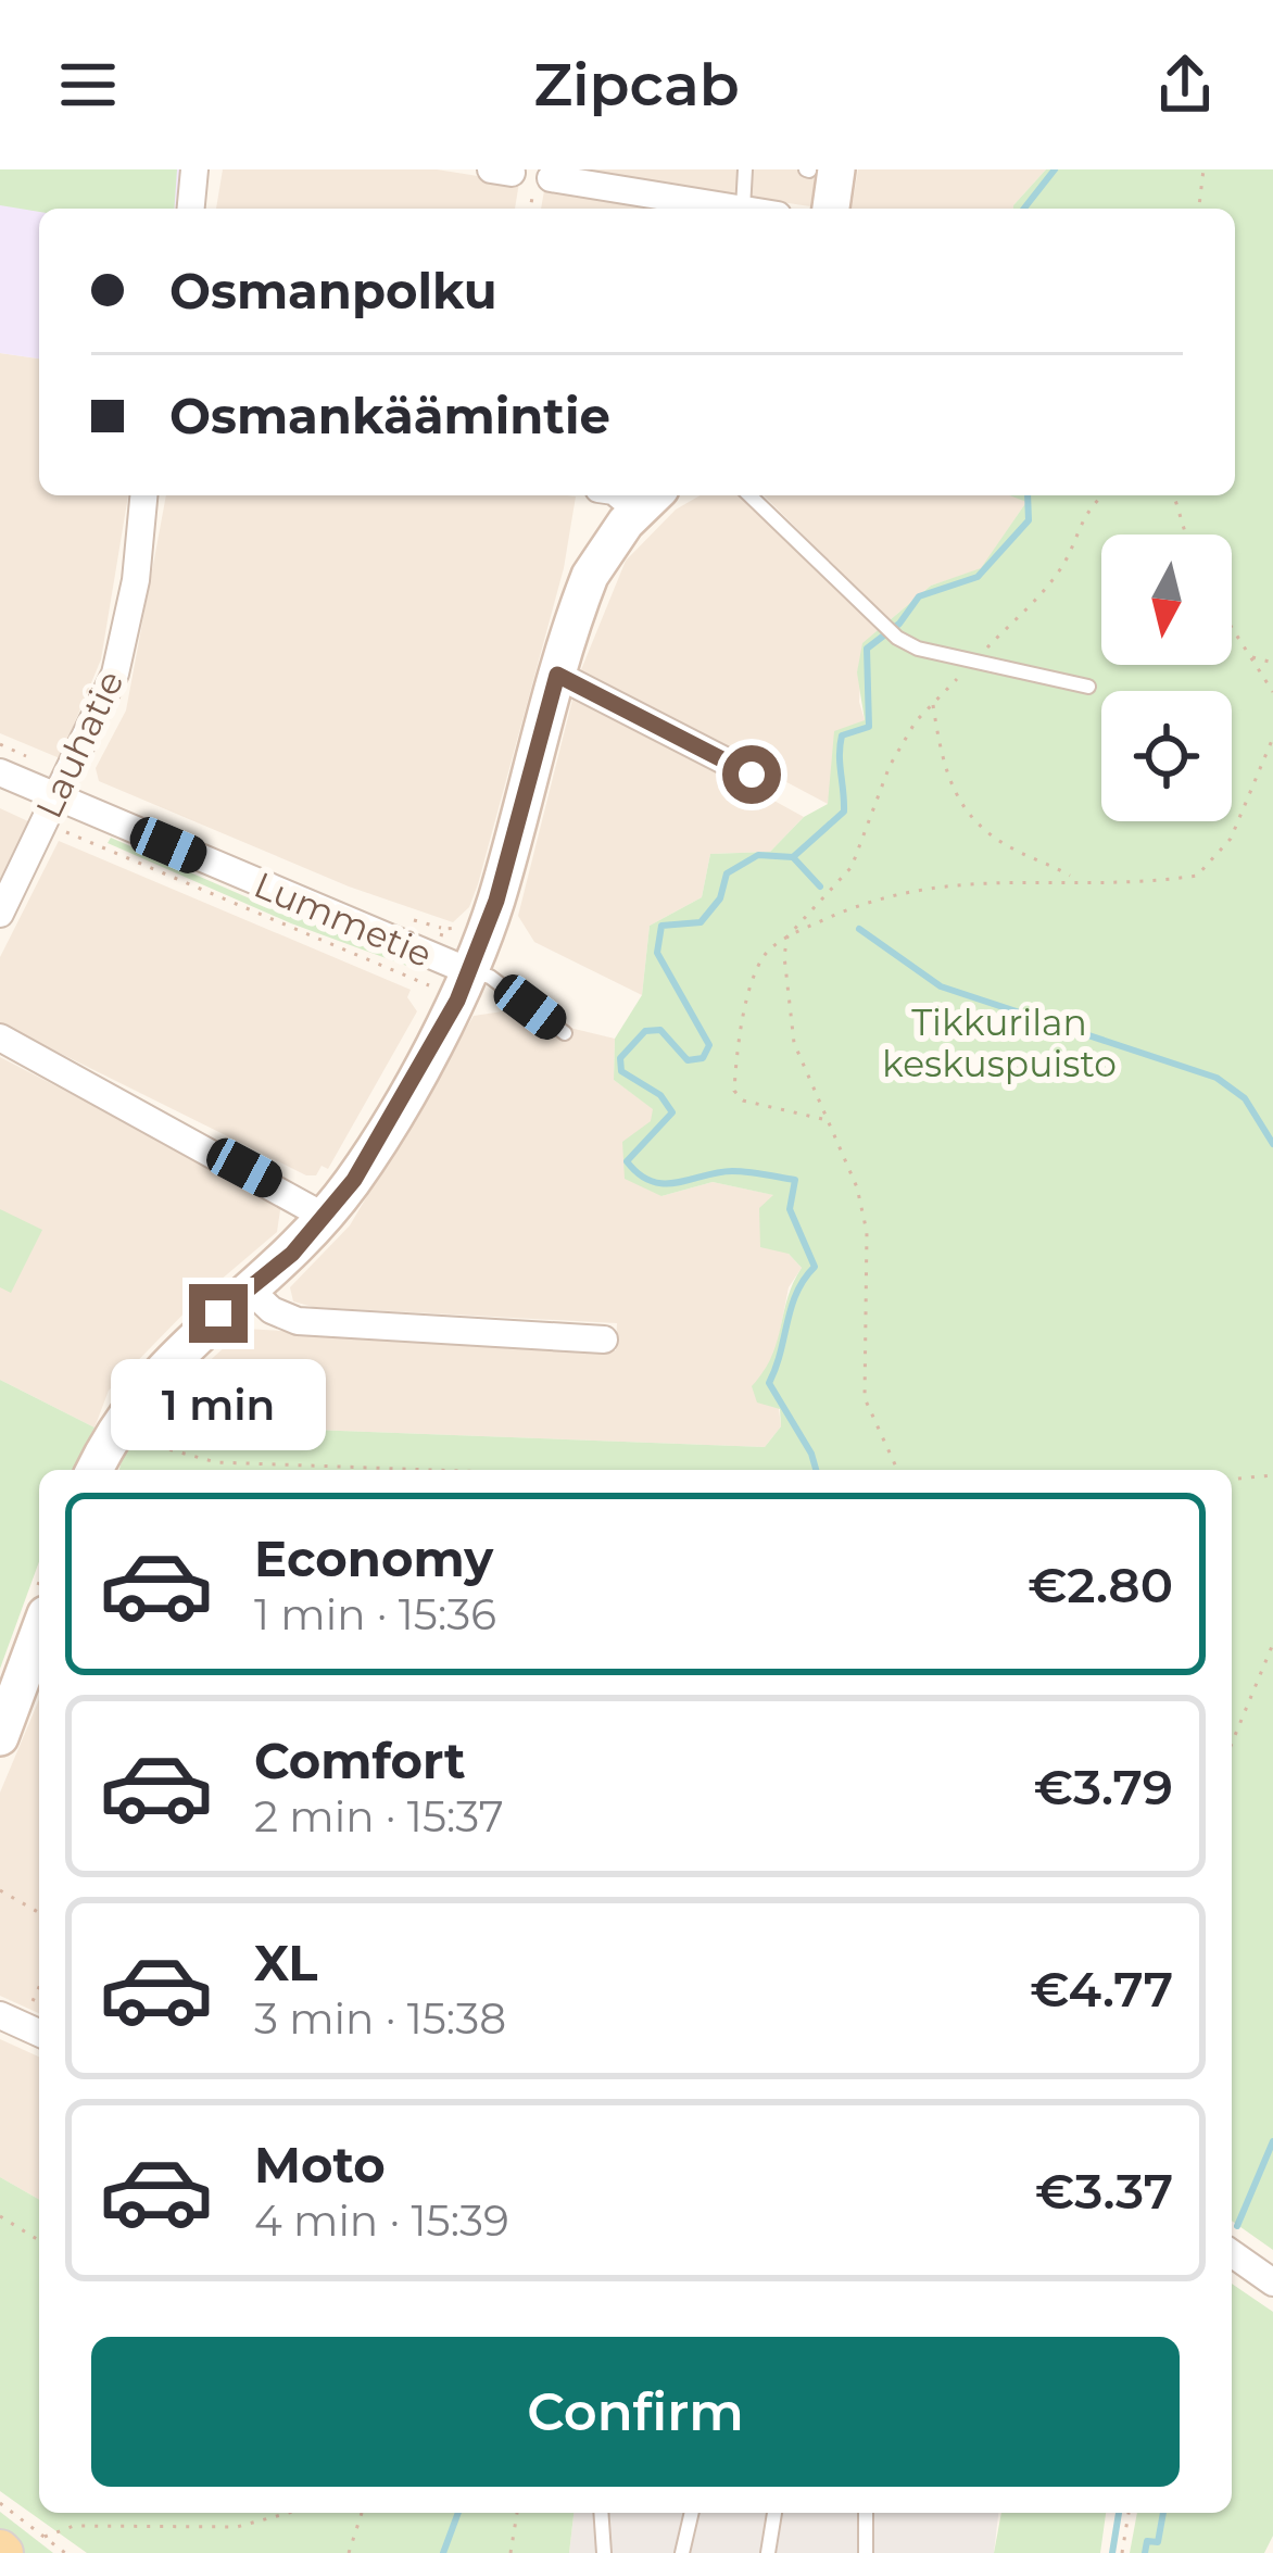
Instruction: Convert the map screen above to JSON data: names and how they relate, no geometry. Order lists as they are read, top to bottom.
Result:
{
  "streets": {
    "street": ["Lauhatie", "Lummetie"]
  },
  "crossings": [
    ["Lauhatie", "Lummetie"]
  ],
  "parks": ["Tikkurilan keskuspuisto"],
  "north": "bottom",
  "page": {
    "header": "Zipcab",
    "banner": ["Osmanpolku", "Osmankäämintie"],
    "bubble": "1 min",
    "list": [
      {
        "name": "Economy",
        "note": "1 min · 15:36",
        "value": "€2.80"
      },
      {
        "name": "Comfort",
        "note": "2 min · 15:37",
        "value": "€3.79"
      },
      {
        "name": "XL",
        "note": "3 min · 15:38",
        "value": "€4.77"
      },
      {
        "name": "Moto",
        "note": "4 min · 15:39",
        "value": "€3.37"
      }
    ],
    "buttons": "Confirm"
  }
}
